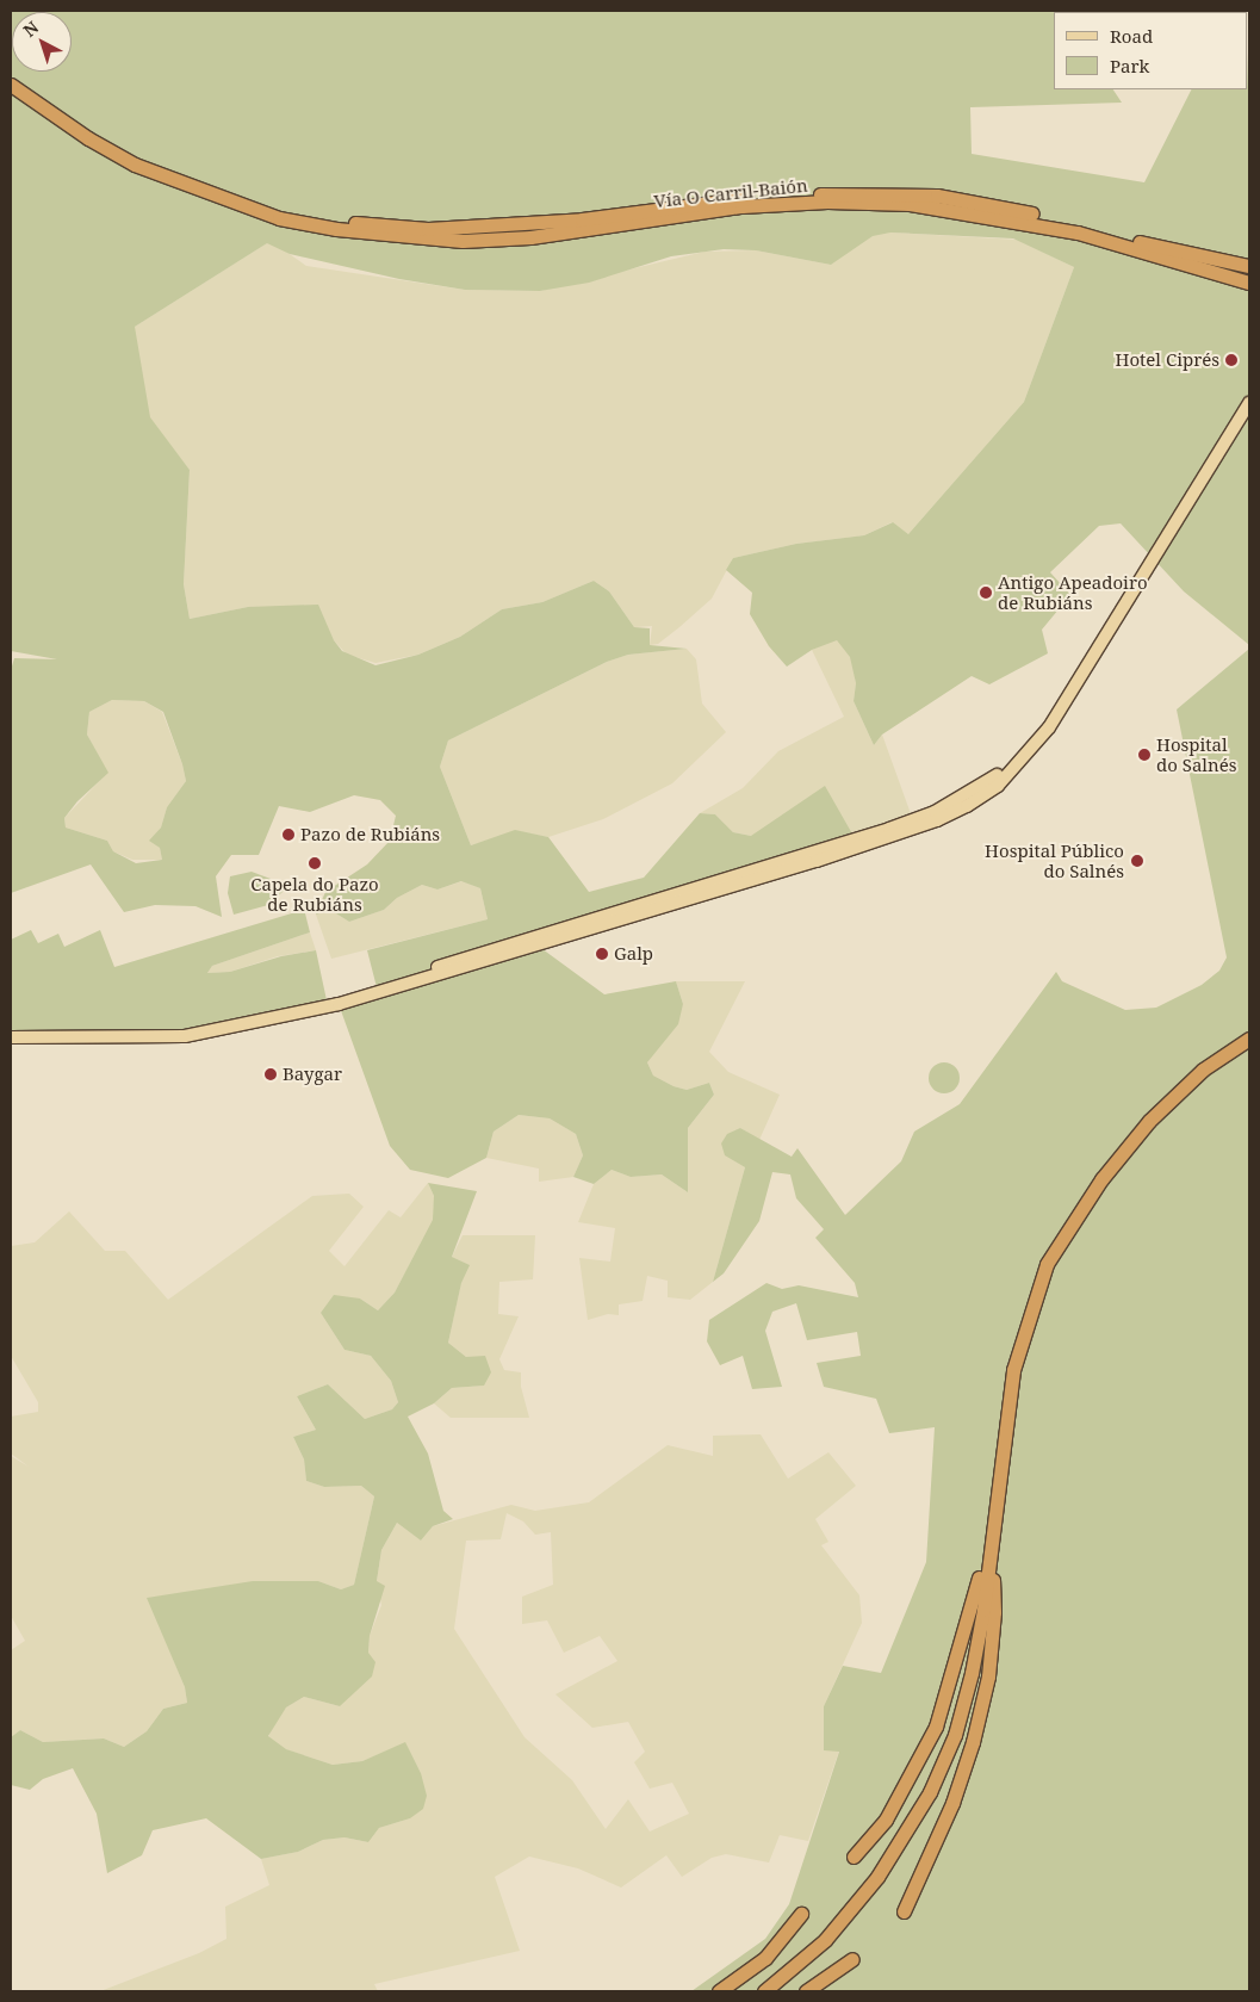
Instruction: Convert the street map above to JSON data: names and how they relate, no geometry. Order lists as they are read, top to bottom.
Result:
{
  "streets": {
    "highway": ["Vía O Carril-Baión"]
  },
  "places": [
    "Hotel Ciprés",
    "Antigo Apeadoiro de Rubiáns",
    "Hospital do Salnés",
    "Pazo de Rubiáns",
    "Hospital Público do Salnés",
    "Capela do Pazo de Rubiáns",
    "Galp",
    "Baygar"
  ],
  "legend": ["Road", "Park"],
  "north": "top left"
}
